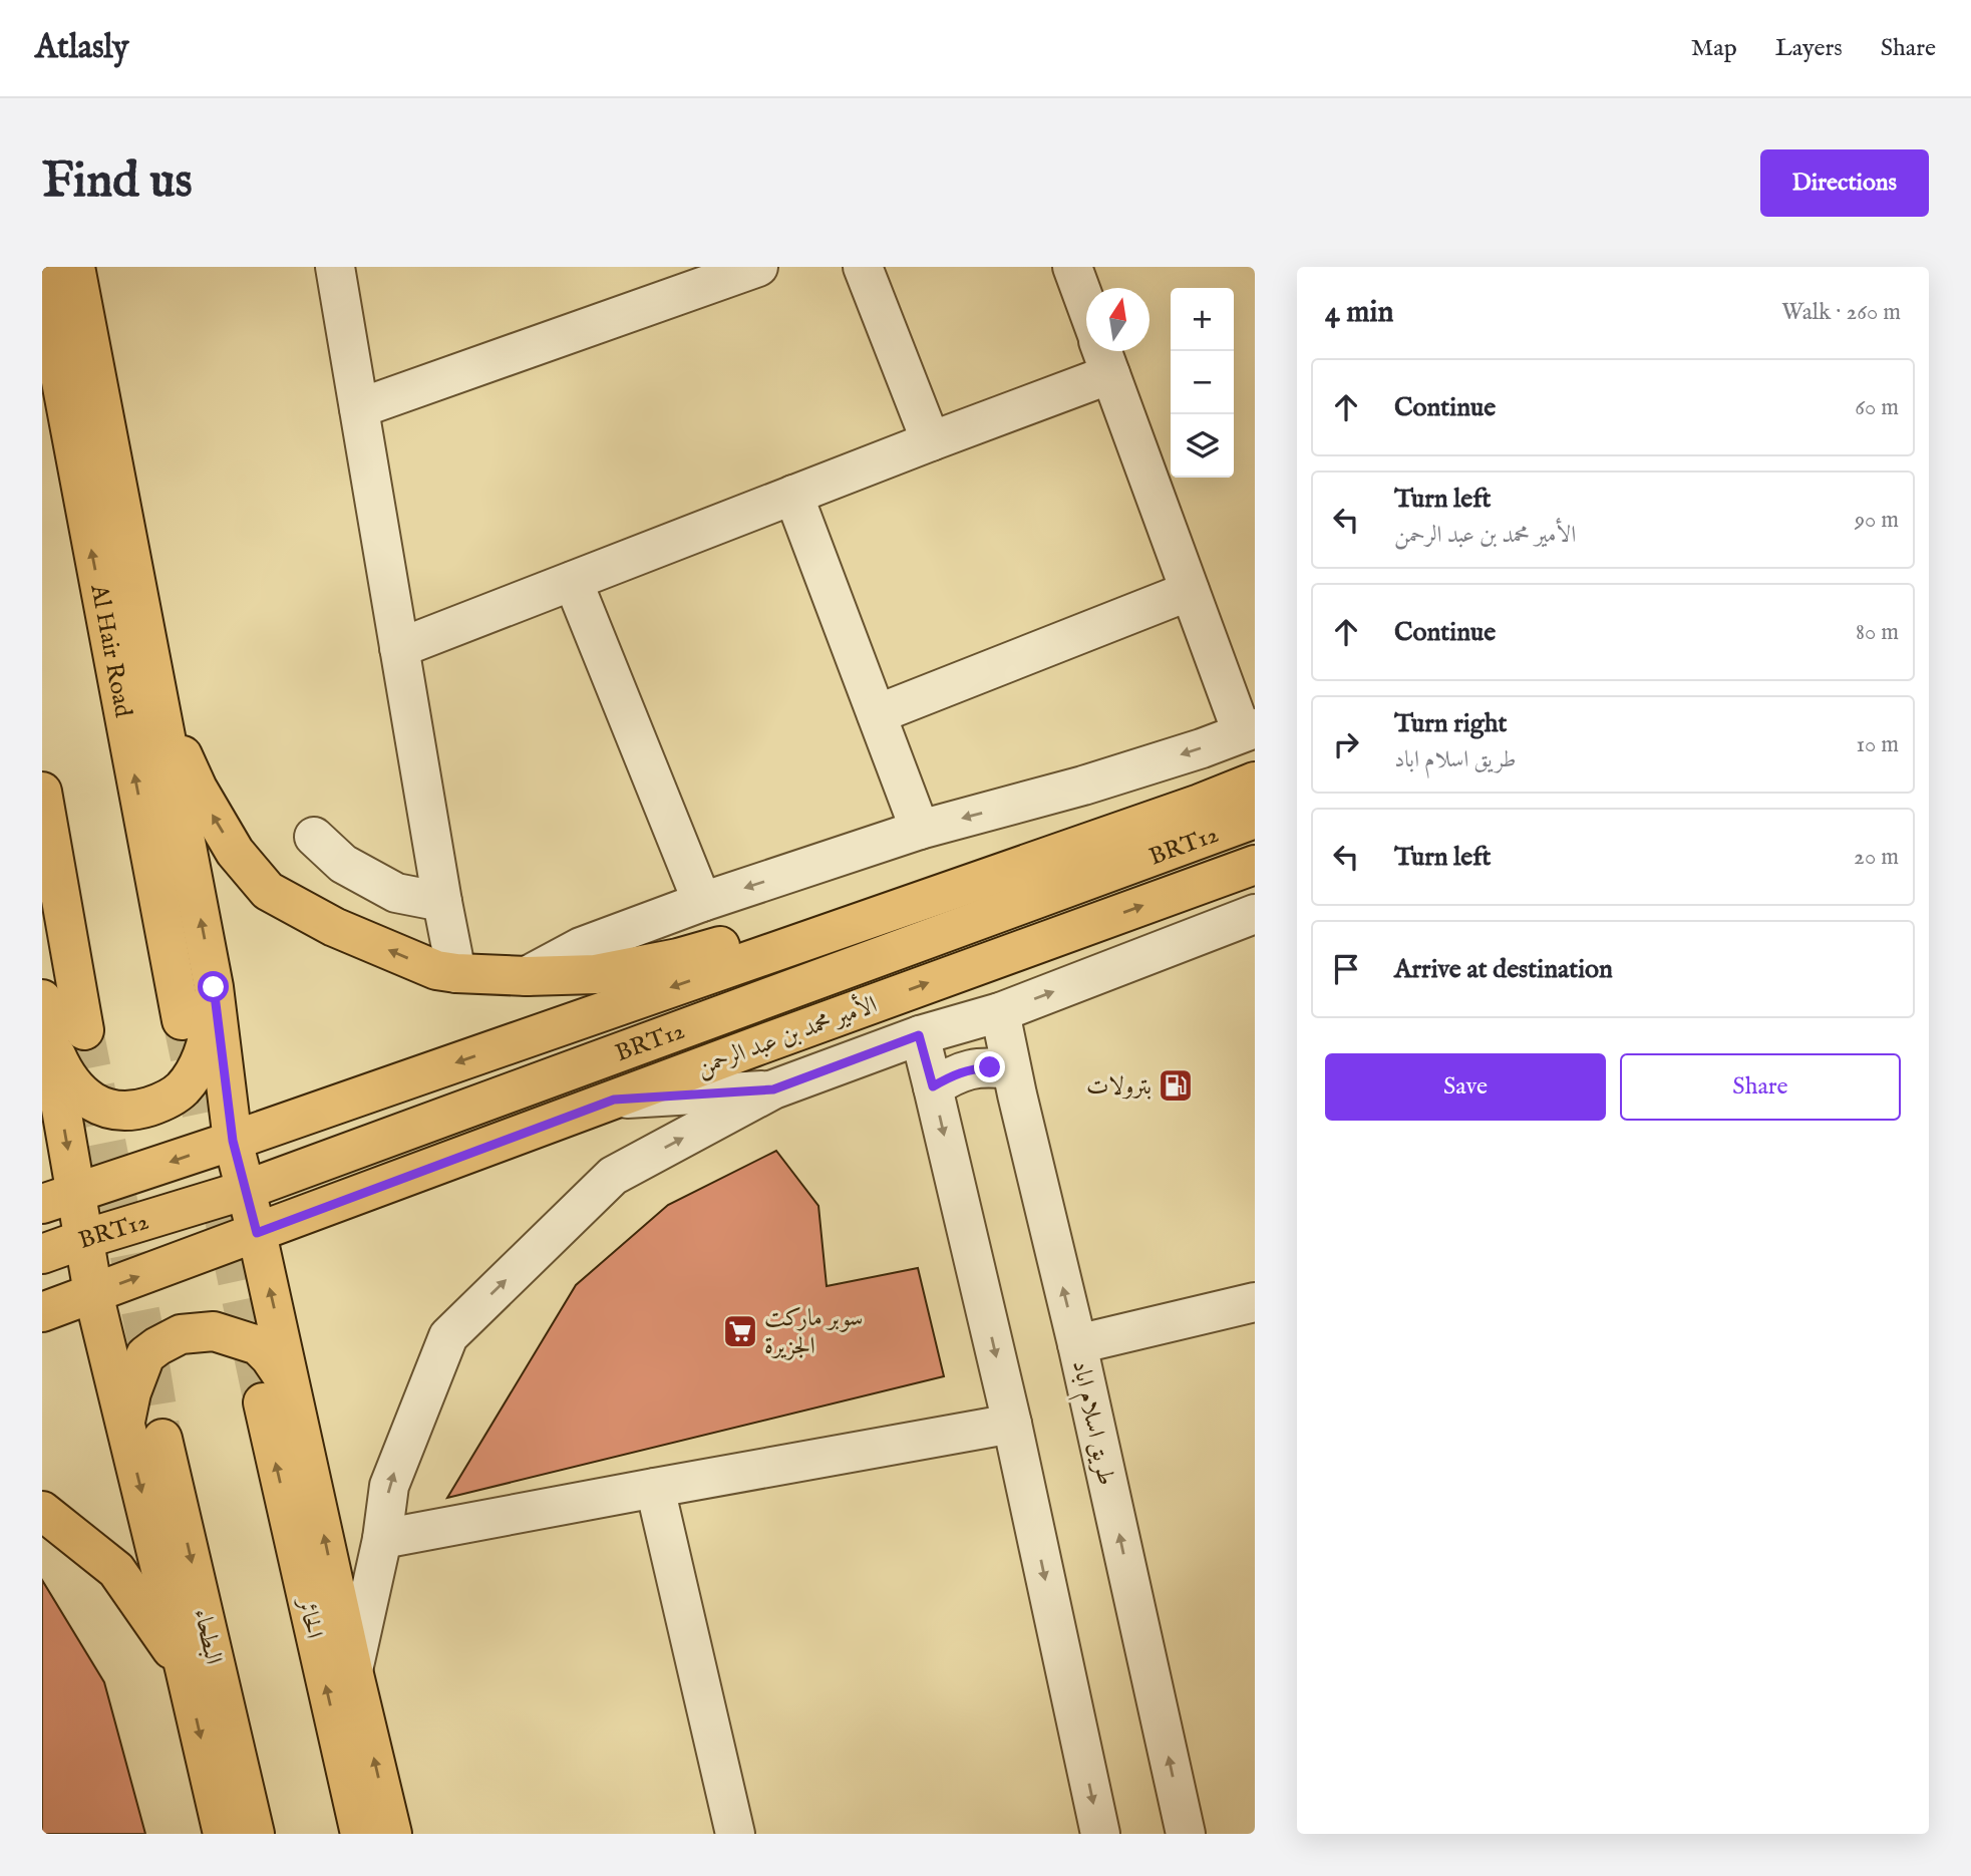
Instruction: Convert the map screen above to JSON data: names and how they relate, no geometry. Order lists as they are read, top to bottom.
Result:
{
  "streets": {
    "main road": [
      "Al Hair Road",
      "BRT12",
      "الأمير محمد بن عبد الرحمن",
      "الحائر",
      "البطحاء"
    ],
    "street": ["طريق اسلام اباد"]
  },
  "places": {
    "fuel station": ["بترولات"],
    "supermarket": ["سوبر ماركت الجزيرة"]
  },
  "north": "top",
  "page": {
    "header": "Atlasly",
    "nav": ["Map", "Layers", "Share"],
    "buttons": [
      "Directions",
      ["Save", "Share"]
    ],
    "title": "Find us",
    "heading": ["4 min", "Walk · 260 m"],
    "map_buttons": ["+", "−"],
    "list": [
      ["Continue", "60 m"],
      ["Turn left", "الأمير محمد بن عبد الرحمن", "90 m"],
      ["Continue", "80 m"],
      ["Turn right", "طريق اسلام اباد", "10 m"],
      ["Turn left", "20 m"],
      "Arrive at destination"
    ]
  }
}
